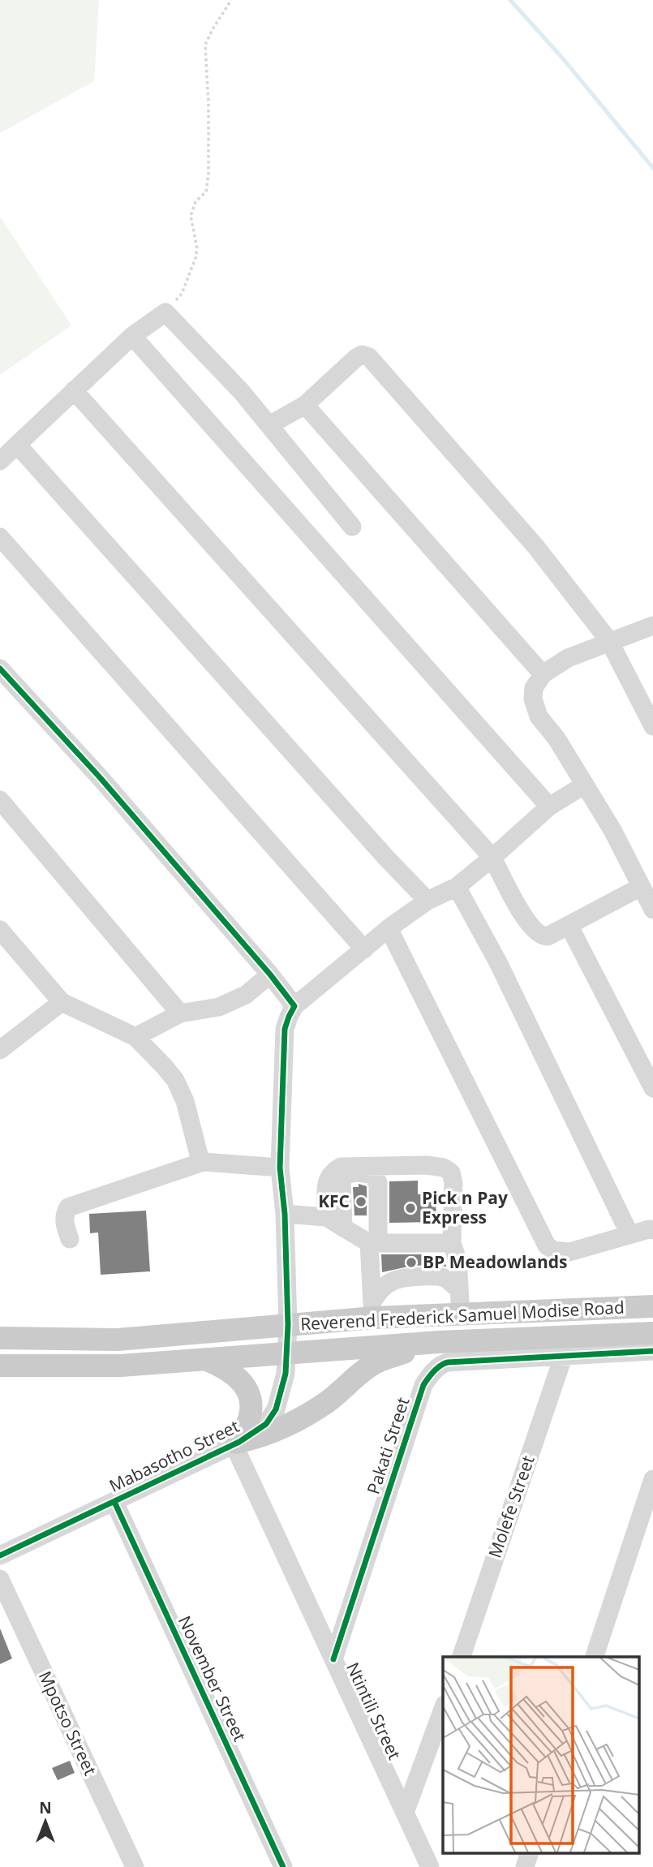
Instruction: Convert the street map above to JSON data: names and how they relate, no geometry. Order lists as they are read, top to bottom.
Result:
{
  "streets": {
    "main road": ["Reverend Frederick Samuel Modise Road"],
    "street": [
      "Pakati Street",
      "Mabasotho Street",
      "Molefe Street",
      "November Street",
      "Ntintili Street",
      "Mpotso Street"
    ]
  },
  "crossings": [
    ["Reverend Frederick Samuel Modise Road", "Mabasotho Street"],
    ["Pakati Street", "Molefe Street"],
    ["Pakati Street", "Ntintili Street"],
    ["Mabasotho Street", "November Street"],
    ["Mabasotho Street", "Ntintili Street"]
  ],
  "places": ["KFC", "Pick n Pay Express", "BP Meadowlands"],
  "north": "top"
}
